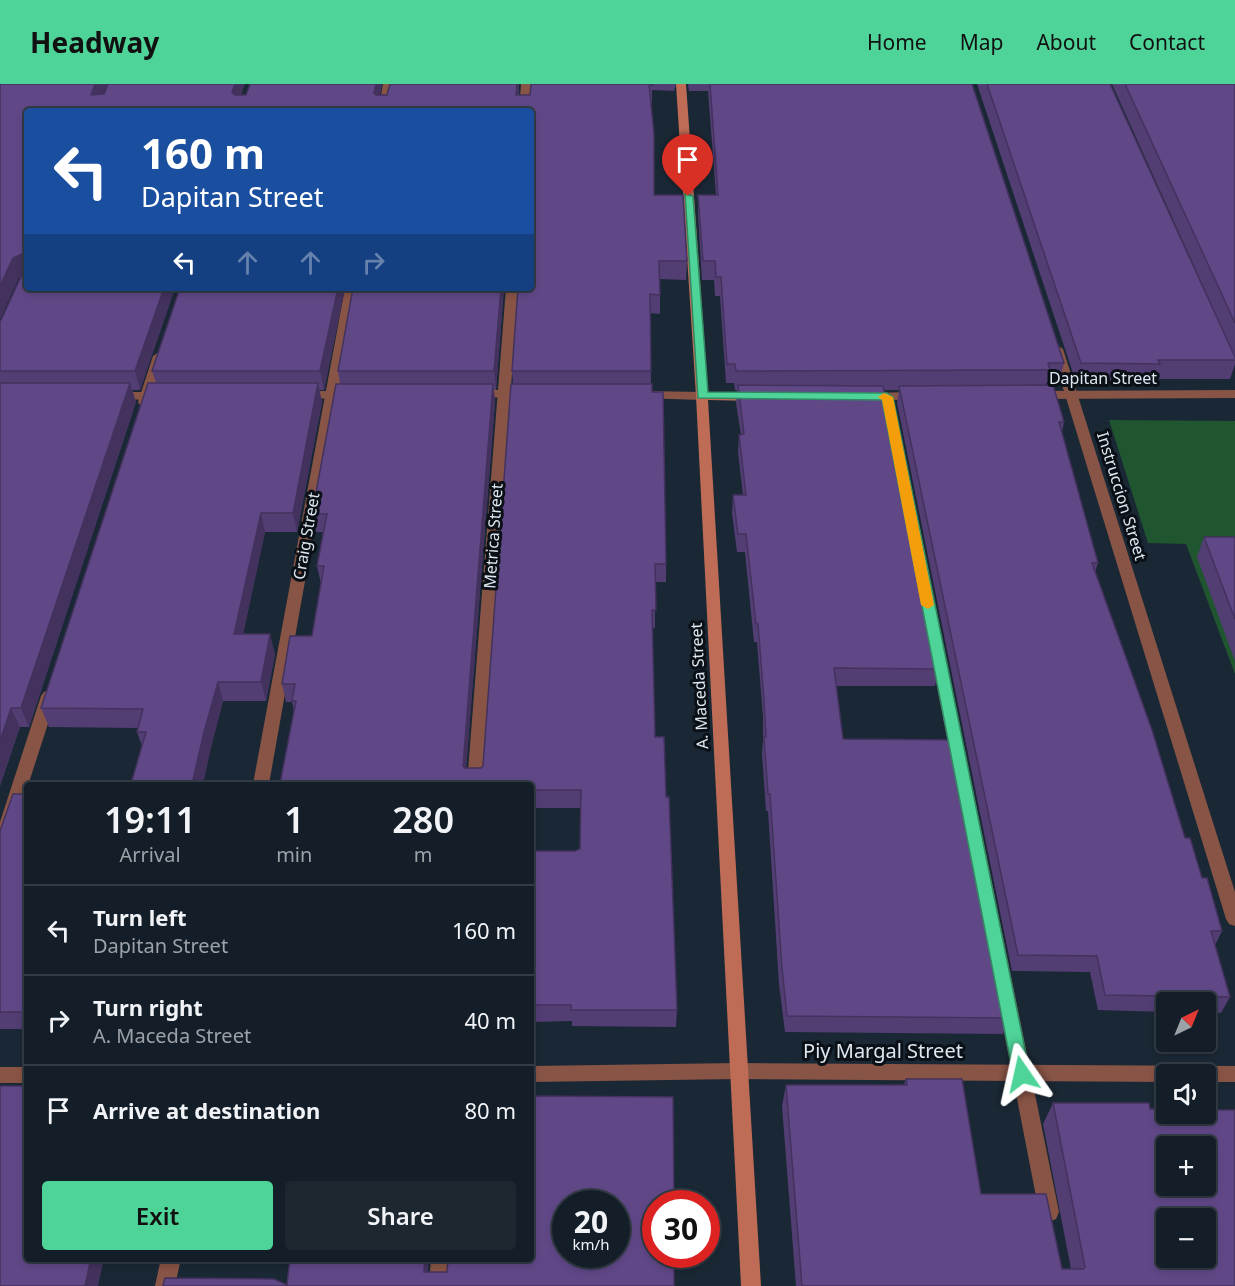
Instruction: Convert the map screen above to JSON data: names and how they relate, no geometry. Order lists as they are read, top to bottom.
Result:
{
  "streets": {
    "main road": ["A. Maceda Street"],
    "street": [
      "Dapitan Street",
      "Instruccion Street",
      "Craig Street",
      "Metrica Street",
      "Piy Margal Street"
    ]
  },
  "crossings": [
    ["Dapitan Street", "Instruccion Street"],
    ["A. Maceda Street", "Piy Margal Street"]
  ],
  "north": "top right",
  "page": {
    "header": "Headway",
    "nav": [
      "Home",
      "Map",
      "About",
      "Contact"
    ],
    "turn": ["160 m", "Dapitan Street"],
    "eta": [
      "19:11",
      "Arrival",
      "1",
      "min",
      "280",
      "m"
    ],
    "list": [
      {
        "name": "Turn left",
        "note": "Dapitan Street",
        "value": "160 m"
      },
      {
        "name": "Turn right",
        "note": "A. Maceda Street",
        "value": "40 m"
      },
      {
        "name": "Arrive at destination",
        "value": "80 m"
      }
    ],
    "map_buttons": ["+", "−"],
    "buttons": ["Exit", "Share"],
    "speed": "20 km/h",
    "limit": "30"
  }
}
